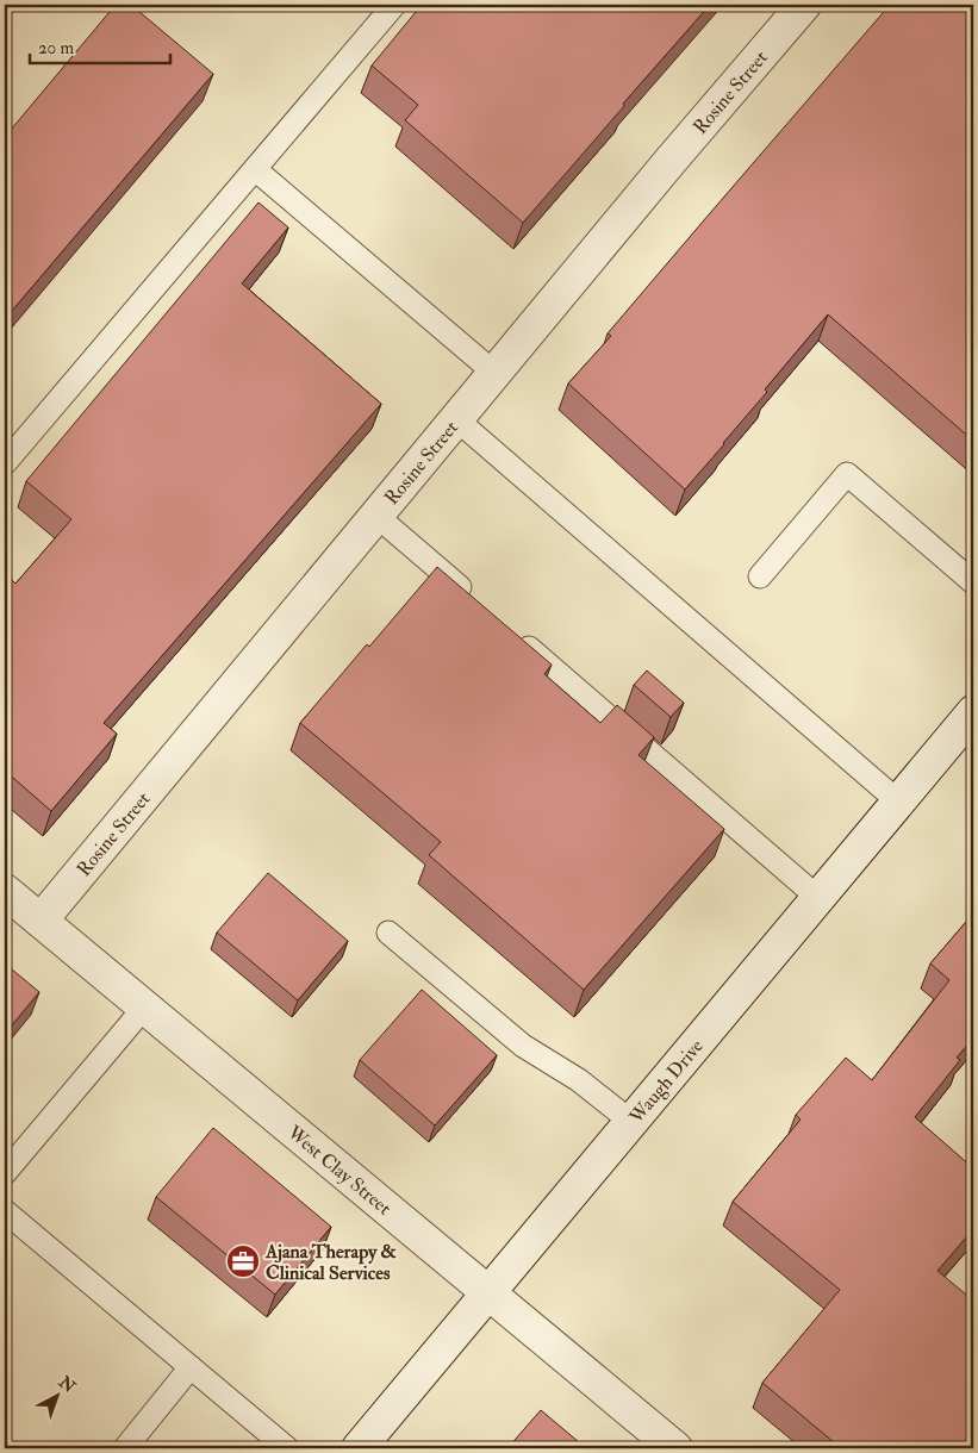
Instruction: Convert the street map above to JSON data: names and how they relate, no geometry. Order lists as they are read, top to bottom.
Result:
{
  "streets": {
    "street": ["Rosine Street", "Waugh Drive", "West Clay Street"]
  },
  "crossings": [
    ["Rosine Street", "West Clay Street"],
    ["Waugh Drive", "West Clay Street"]
  ],
  "places": {
    "office": ["Ajana Therapy & Clinical Services"]
  },
  "scale_bar": "20 m",
  "north": "top right"
}
